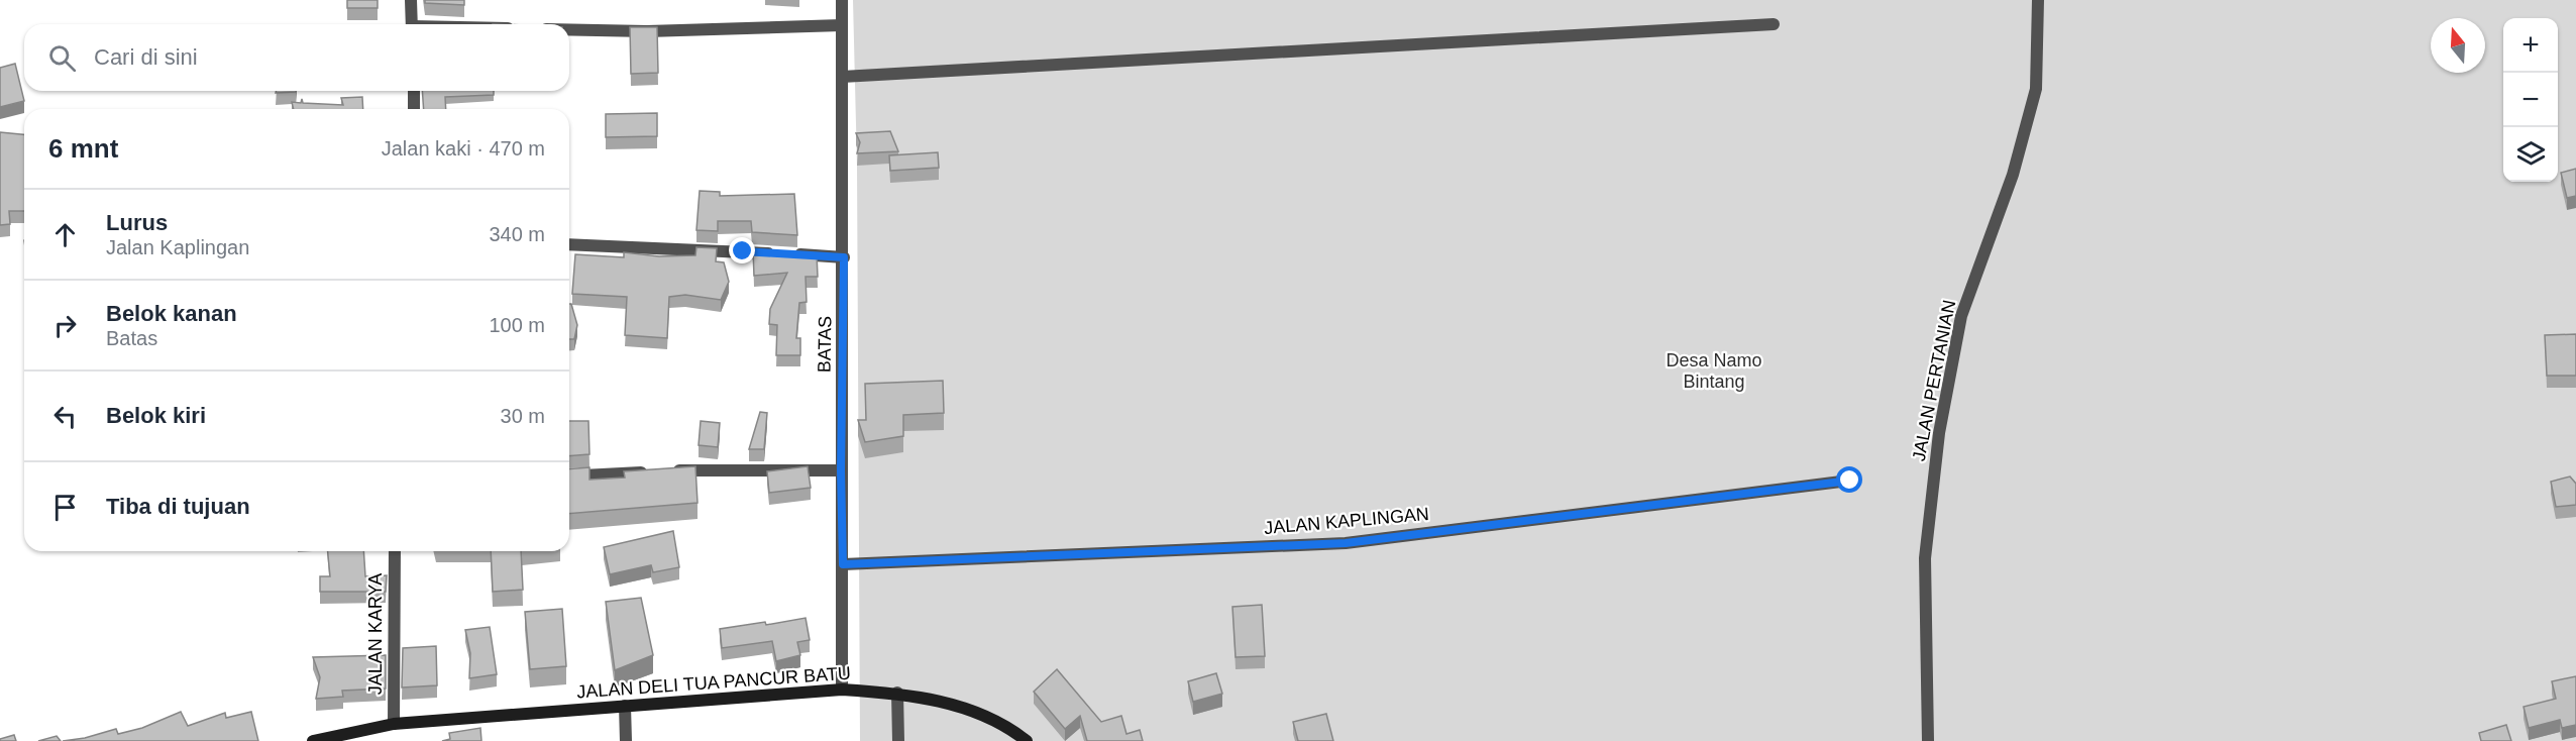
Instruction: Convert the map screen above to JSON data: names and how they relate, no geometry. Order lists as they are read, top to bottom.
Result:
{
  "streets": {
    "main road": ["JALAN DELI TUA PANCUR BATU"],
    "street": [
      "BATAS",
      "JALAN PERTANIAN",
      "JALAN KAPLINGAN",
      "JALAN KARYA"
    ]
  },
  "crossings": [
    ["BATAS", "JALAN KAPLINGAN"],
    ["BATAS", "JALAN DELI TUA PANCUR BATU"],
    ["JALAN KARYA", "JALAN DELI TUA PANCUR BATU"]
  ],
  "parks": ["Desa Namo Bintang"],
  "north": "top",
  "page": {
    "map_buttons": ["+", "−"],
    "search": "Cari di sini",
    "heading": ["6 mnt", "Jalan kaki · 470 m"],
    "list": [
      ["Lurus", "Jalan Kaplingan", "340 m"],
      ["Belok kanan", "Batas", "100 m"],
      ["Belok kiri", "30 m"],
      "Tiba di tujuan"
    ]
  }
}
